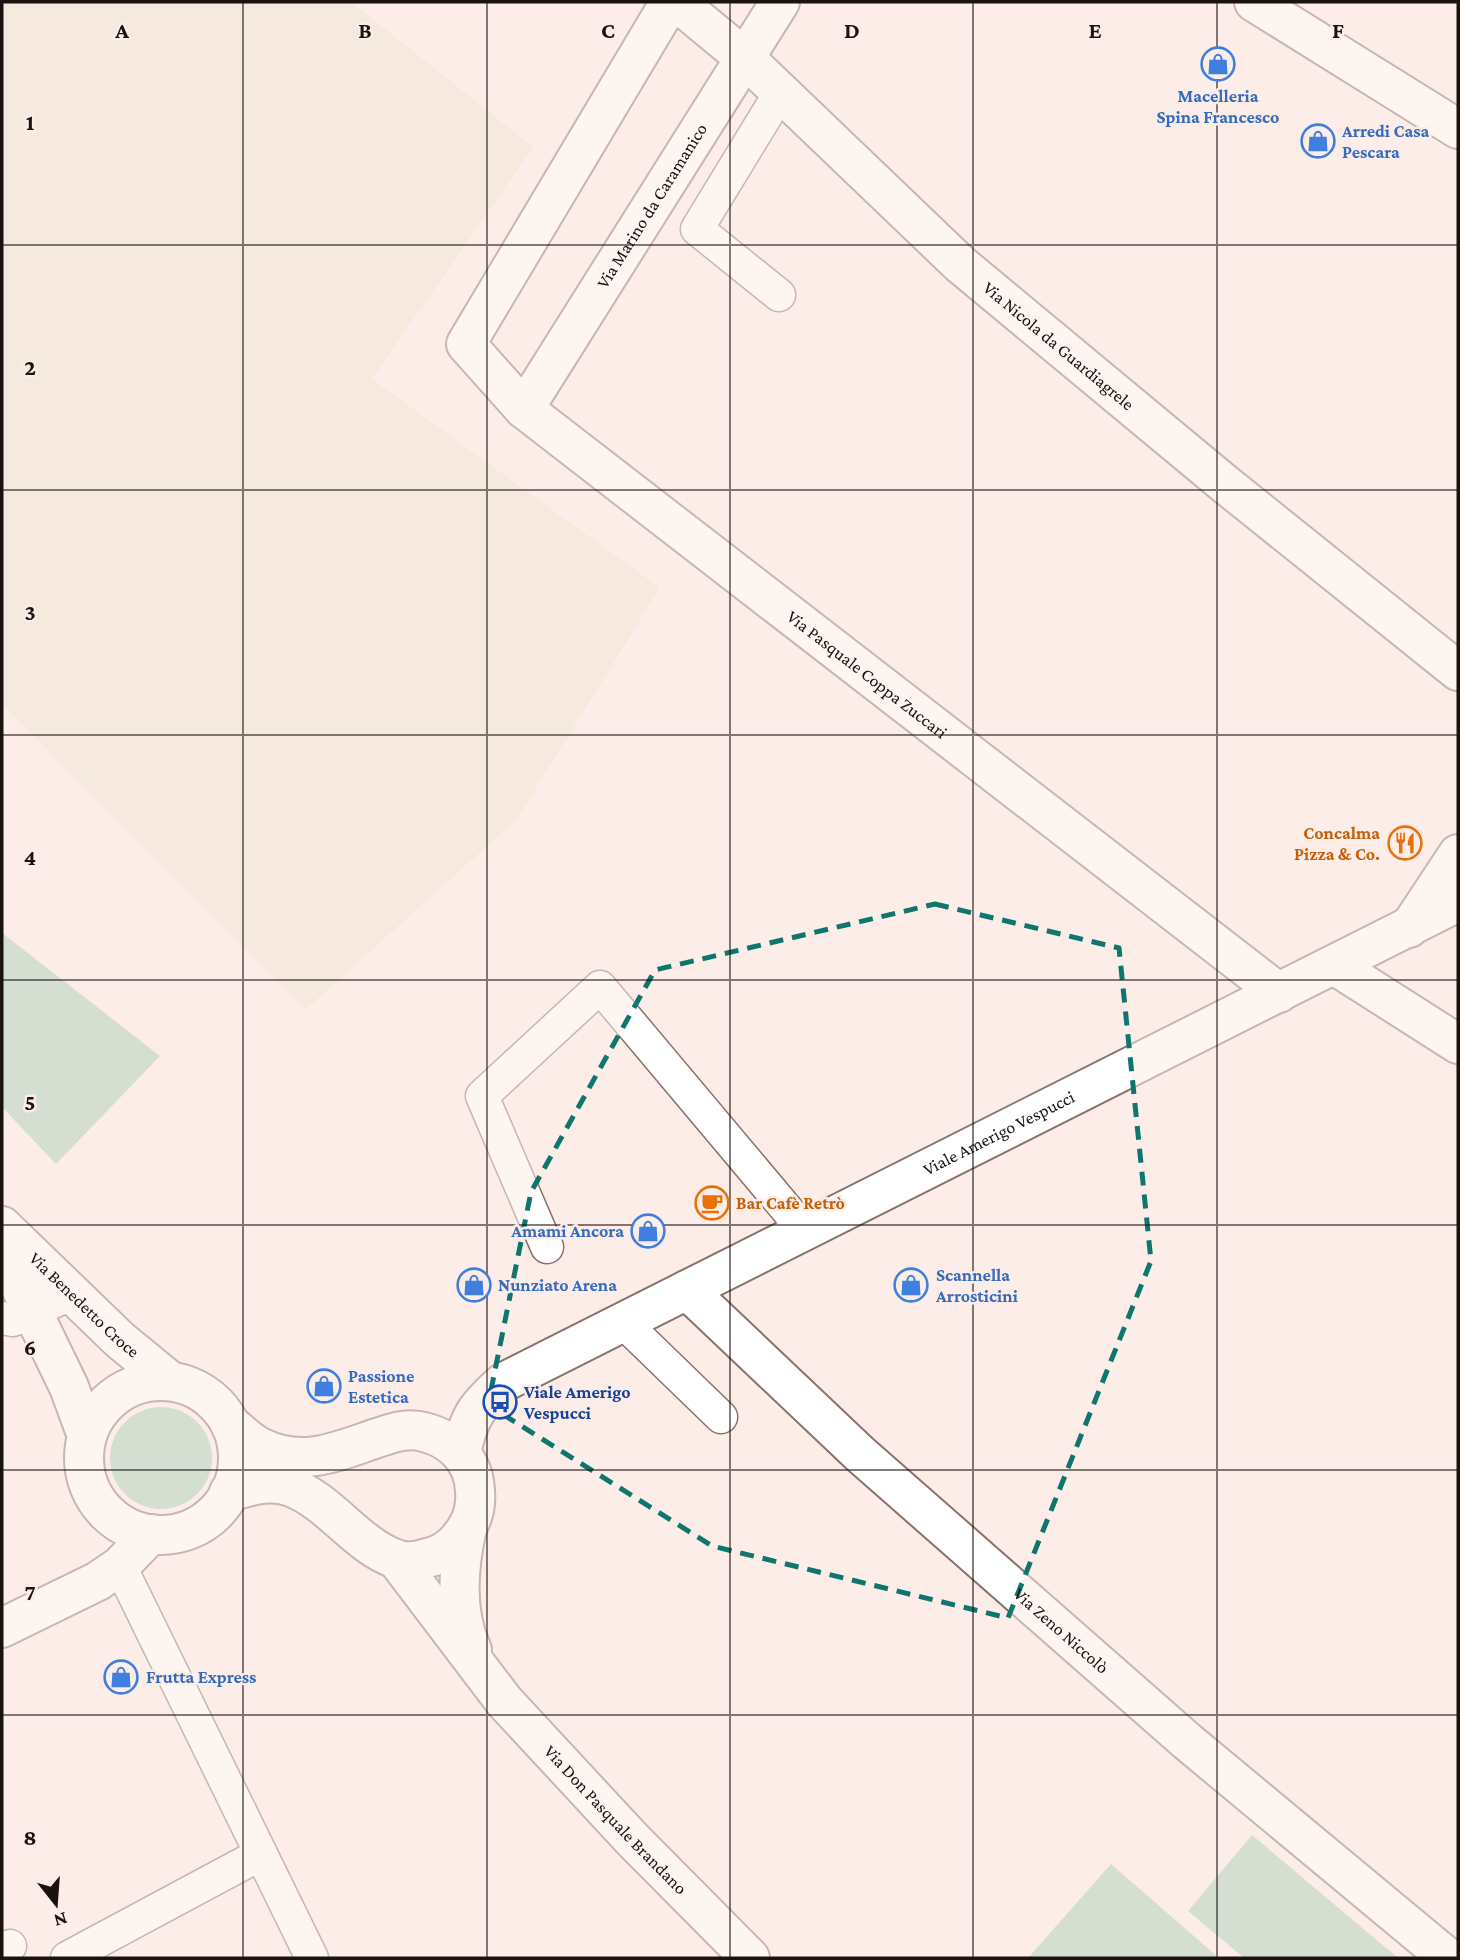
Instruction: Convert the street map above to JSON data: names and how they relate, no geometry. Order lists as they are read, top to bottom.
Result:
{
  "streets": {
    "street": [
      "Via Marino da Caramanico",
      "Via Nicola da Guardiagrele",
      "Via Pasquale Coppa Zuccari",
      "Viale Amerigo Vespucci",
      "Via Benedetto Croce",
      "Via Zeno Niccolò",
      "Via Don Pasquale Brandano"
    ]
  },
  "crossings": [
    ["Via Marino da Caramanico", "Via Nicola da Guardiagrele"],
    ["Via Marino da Caramanico", "Via Pasquale Coppa Zuccari"],
    ["Via Pasquale Coppa Zuccari", "Viale Amerigo Vespucci"],
    ["Viale Amerigo Vespucci", "Via Zeno Niccolò"]
  ],
  "places": {
    "shop": [
      "Macelleria Spina Francesco",
      "Arredi Casa Pescara",
      "Amami Ancora",
      "Nunziato Arena",
      "Scannella Arrosticini",
      "Passione Estetica",
      "Frutta Express"
    ],
    "restaurant": ["Concalma Pizza & Co."],
    "cafe": ["Bar Cafè Retrò"],
    "bus stop": ["Viale Amerigo Vespucci"]
  },
  "north": "bottom",
  "grid": {
    "columns": [
      "A",
      "B",
      "C",
      "D",
      "E",
      "F"
    ],
    "rows": [
      "1",
      "2",
      "3",
      "4",
      "5",
      "6",
      "7",
      "8"
    ]
  }
}
